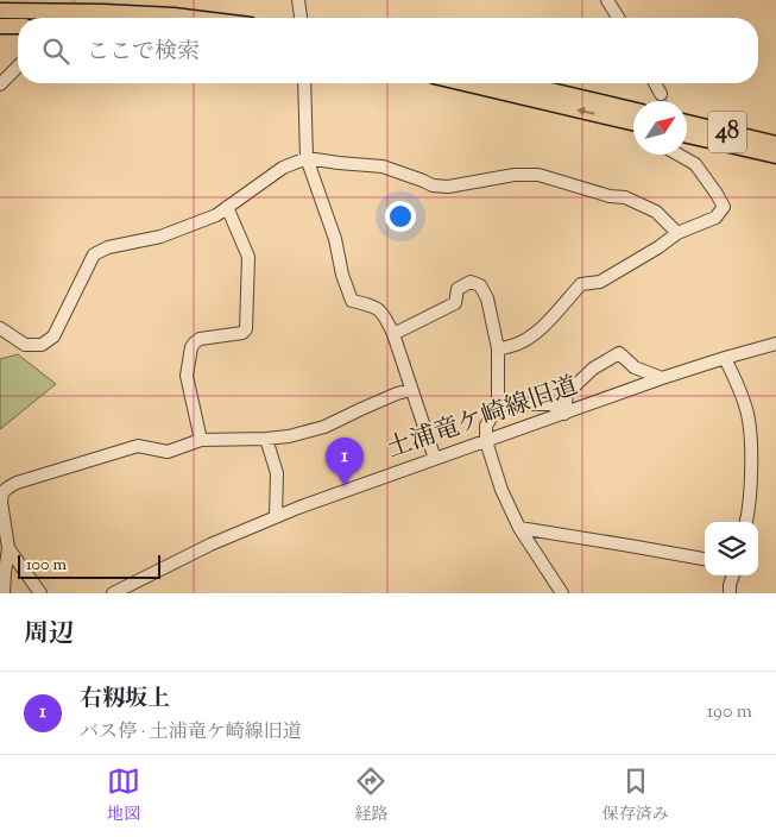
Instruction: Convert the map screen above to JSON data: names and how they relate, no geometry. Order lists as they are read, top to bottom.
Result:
{
  "streets": {
    "main road": ["48"],
    "street": ["土浦竜ケ崎線旧道"]
  },
  "scale_bar": "100 m",
  "north": "top right",
  "page": {
    "search": "ここで検索",
    "pins": "1",
    "scale": "100 m",
    "heading": "周辺",
    "list": [
      {
        "mark": "1",
        "name": "右籾坂上",
        "note": "バス停 · 土浦竜ケ崎線旧道",
        "value": "190 m"
      }
    ],
    "nav": ["地図", "経路", "保存済み"]
  }
}
